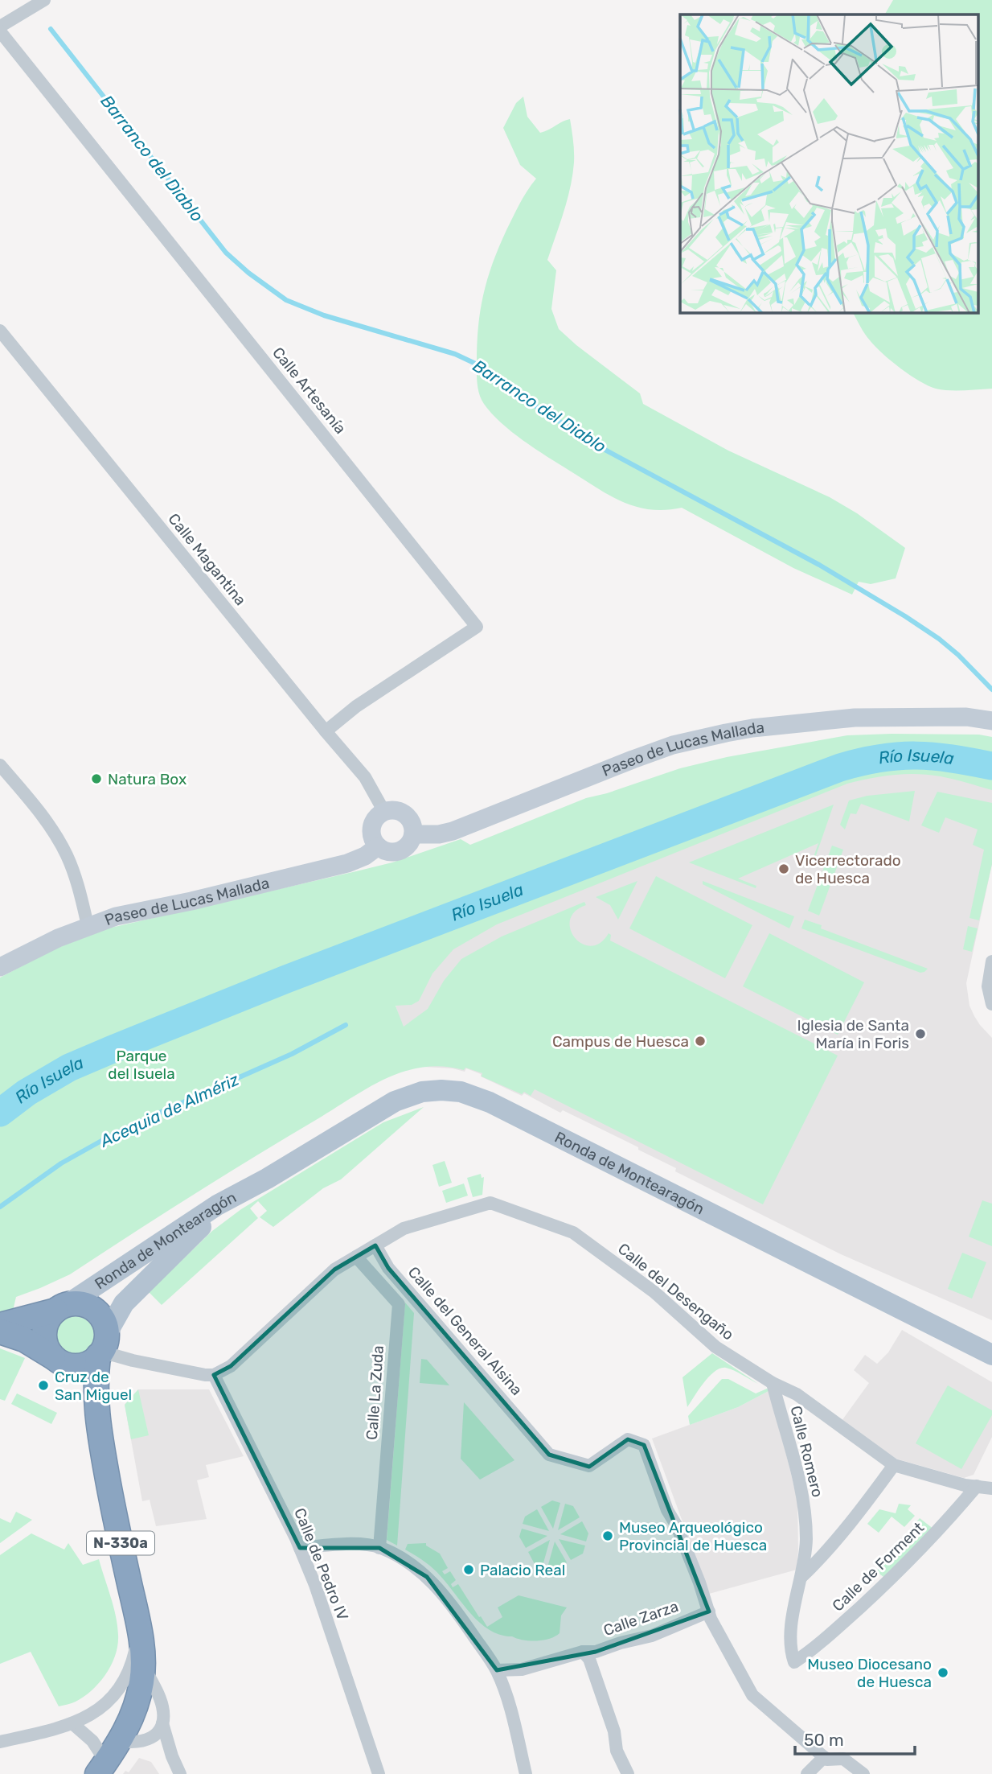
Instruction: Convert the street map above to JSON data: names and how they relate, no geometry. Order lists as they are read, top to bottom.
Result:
{
  "streets": {
    "highway": ["N-330a"],
    "main road": ["Paseo de Lucas Mallada", "Ronda de Montearagón"],
    "street": [
      "Calle Artesanía",
      "Calle Magantina",
      "Calle del Desengaño",
      "Calle del General Alsina",
      "Calle La Zuda",
      "Calle Romero",
      "Calle de Pedro IV",
      "Calle de Forment",
      "Calle Zarza"
    ]
  },
  "crossings": [
    ["Calle Artesanía", "Calle Magantina"],
    ["Calle Magantina", "Paseo de Lucas Mallada"],
    ["Ronda de Montearagón", "N-330a"],
    ["Calle del Desengaño", "Calle del General Alsina"],
    ["Calle del Desengaño", "Calle La Zuda"],
    ["Calle del Desengaño", "Calle Romero"],
    ["Calle del Desengaño", "Calle de Pedro IV"],
    ["Calle del Desengaño", "Calle de Forment"],
    ["Calle del General Alsina", "Calle Zarza"],
    ["Calle Romero", "Calle de Forment"]
  ],
  "water": ["Barranco del Diablo", "Río Isuela", "Acequia de Almériz"],
  "parks": ["Parque del Isuela"],
  "places": [
    "Natura Box",
    "Vicerrectorado de Huesca",
    "Iglesia de Santa María in Foris",
    "Campus de Huesca",
    "Cruz de San Miguel",
    "Museo Arqueológico Provincial de Huesca",
    "Palacio Real",
    "Museo Diocesano de Huesca"
  ],
  "scale_bar": "50 m"
}
